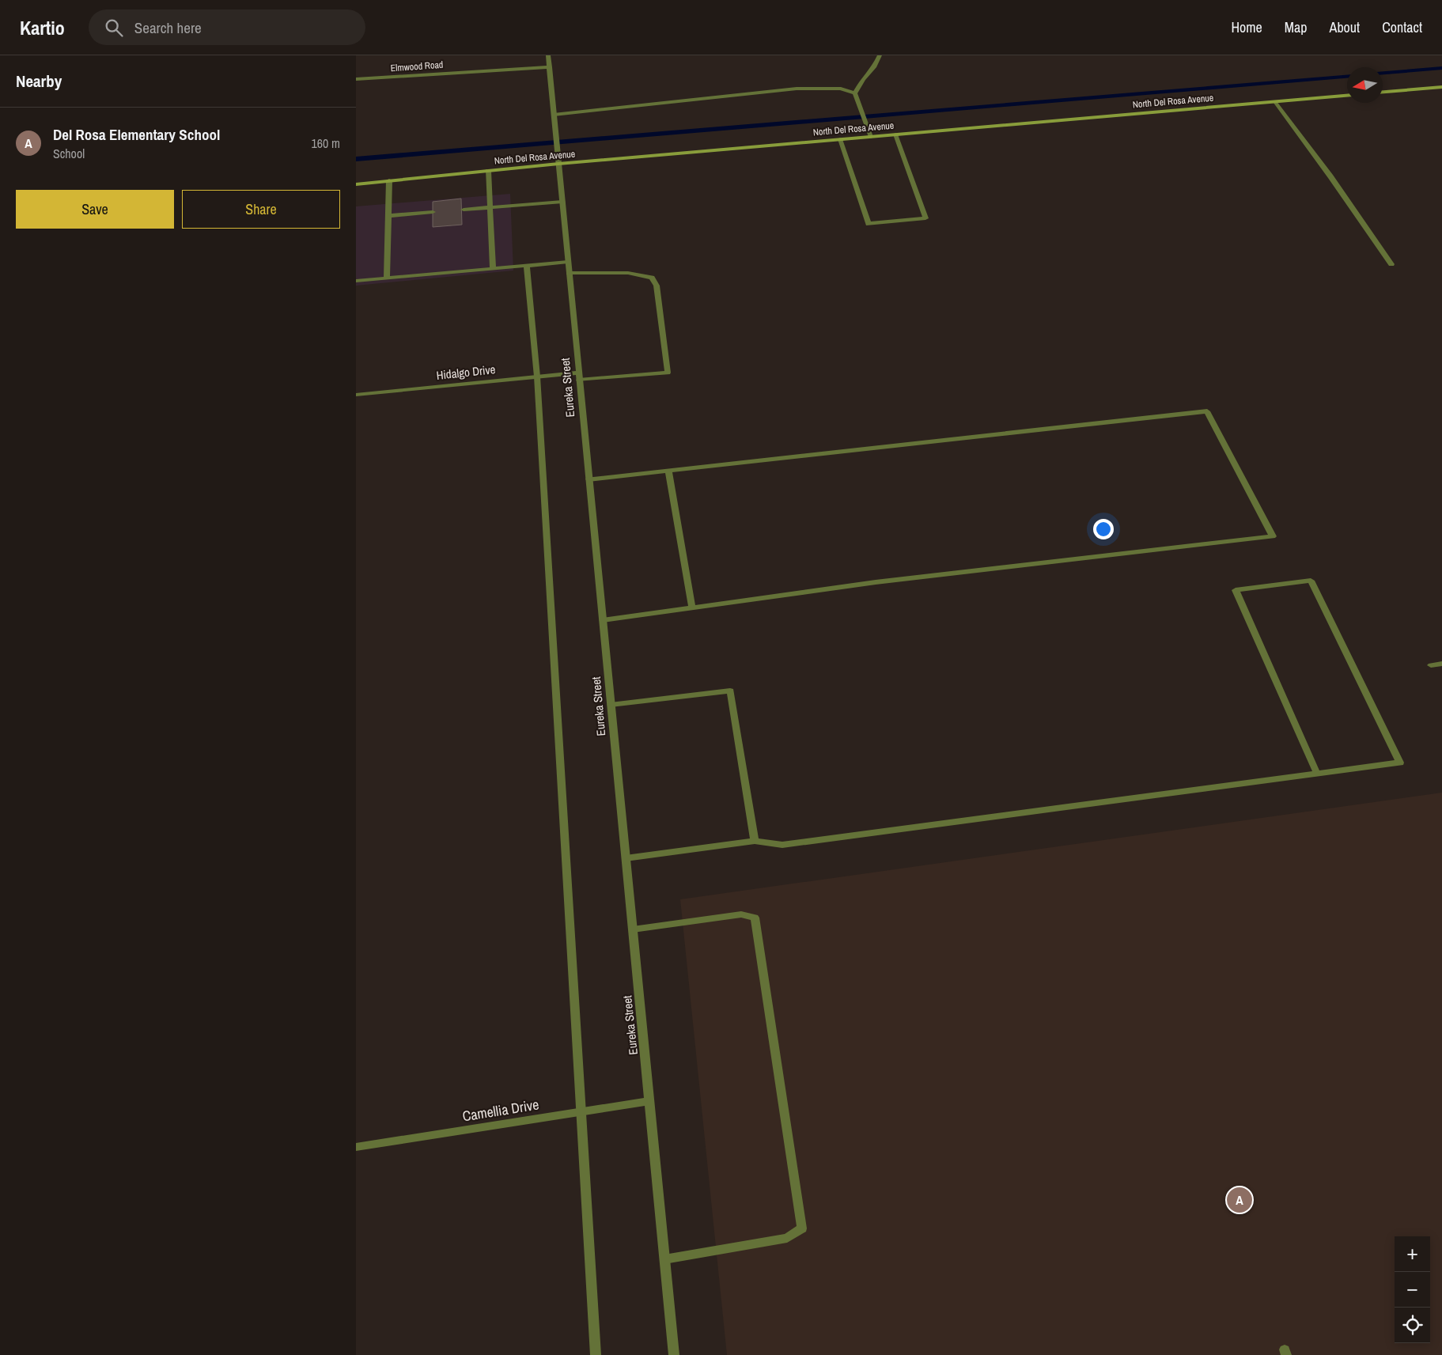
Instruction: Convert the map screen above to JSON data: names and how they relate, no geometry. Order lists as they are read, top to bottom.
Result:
{
  "streets": {
    "street": [
      "Elmwood Road",
      "North Del Rosa Avenue",
      "Hidalgo Drive",
      "Eureka Street",
      "Camellia Drive"
    ]
  },
  "crossings": [
    ["Elmwood Road", "Eureka Street"],
    ["North Del Rosa Avenue", "Eureka Street"],
    ["Hidalgo Drive", "Eureka Street"],
    ["Eureka Street", "Camellia Drive"]
  ],
  "north": "left",
  "page": {
    "header": "Kartio",
    "search": "Search here",
    "nav": [
      "Home",
      "Map",
      "About",
      "Contact"
    ],
    "heading": "Nearby",
    "list": [
      {
        "mark": "A",
        "name": "Del Rosa Elementary School",
        "note": "School",
        "value": "160 m"
      }
    ],
    "buttons": ["Save", "Share"],
    "pins": "A",
    "map_buttons": ["+", "−"]
  }
}
